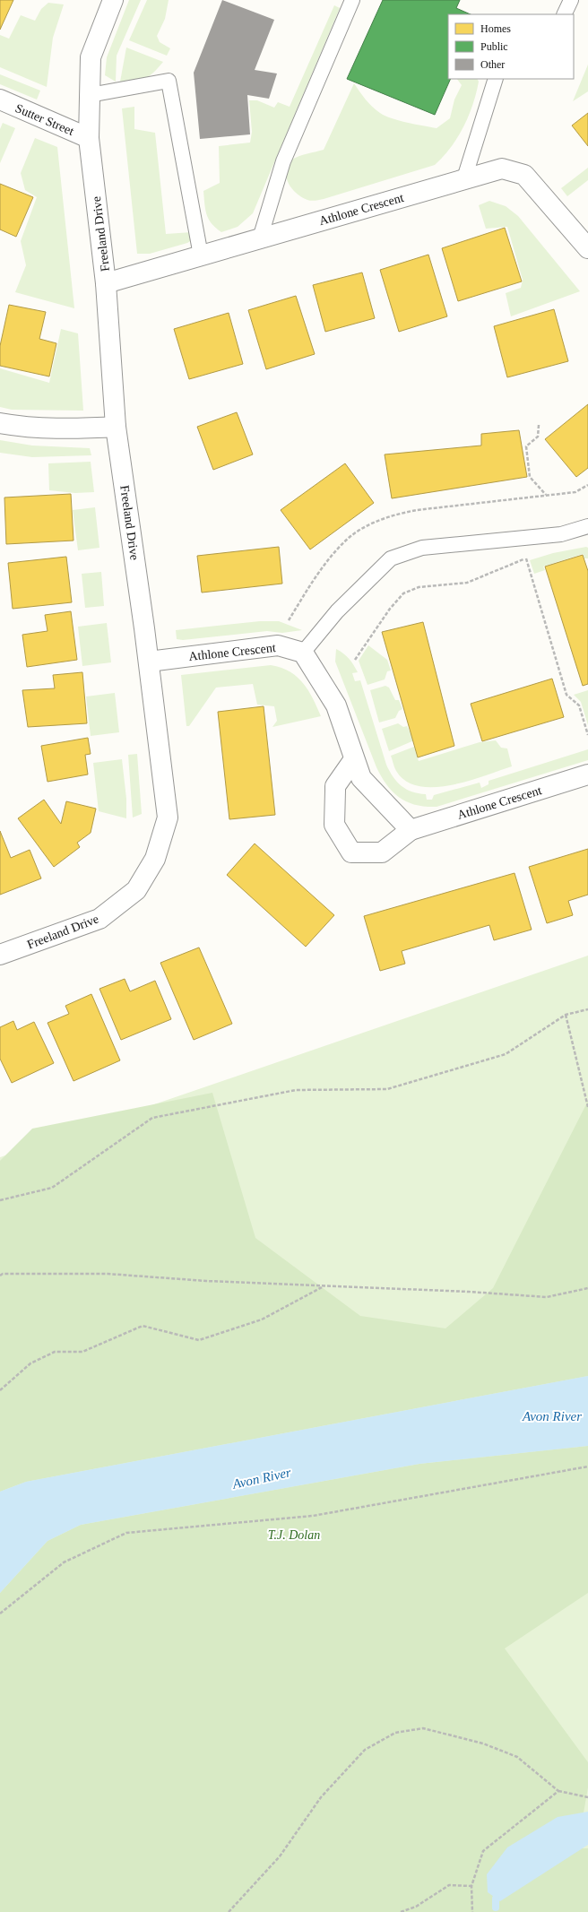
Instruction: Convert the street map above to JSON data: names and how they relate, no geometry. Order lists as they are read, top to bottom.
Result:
{
  "streets": {
    "street": ["Sutter Street", "Athlone Crescent", "Freeland Drive"]
  },
  "crossings": [
    ["Sutter Street", "Freeland Drive"],
    ["Athlone Crescent", "Freeland Drive"]
  ],
  "water": ["Avon River"],
  "parks": ["T.J. Dolan"],
  "legend": ["Homes", "Public", "Other"]
}
